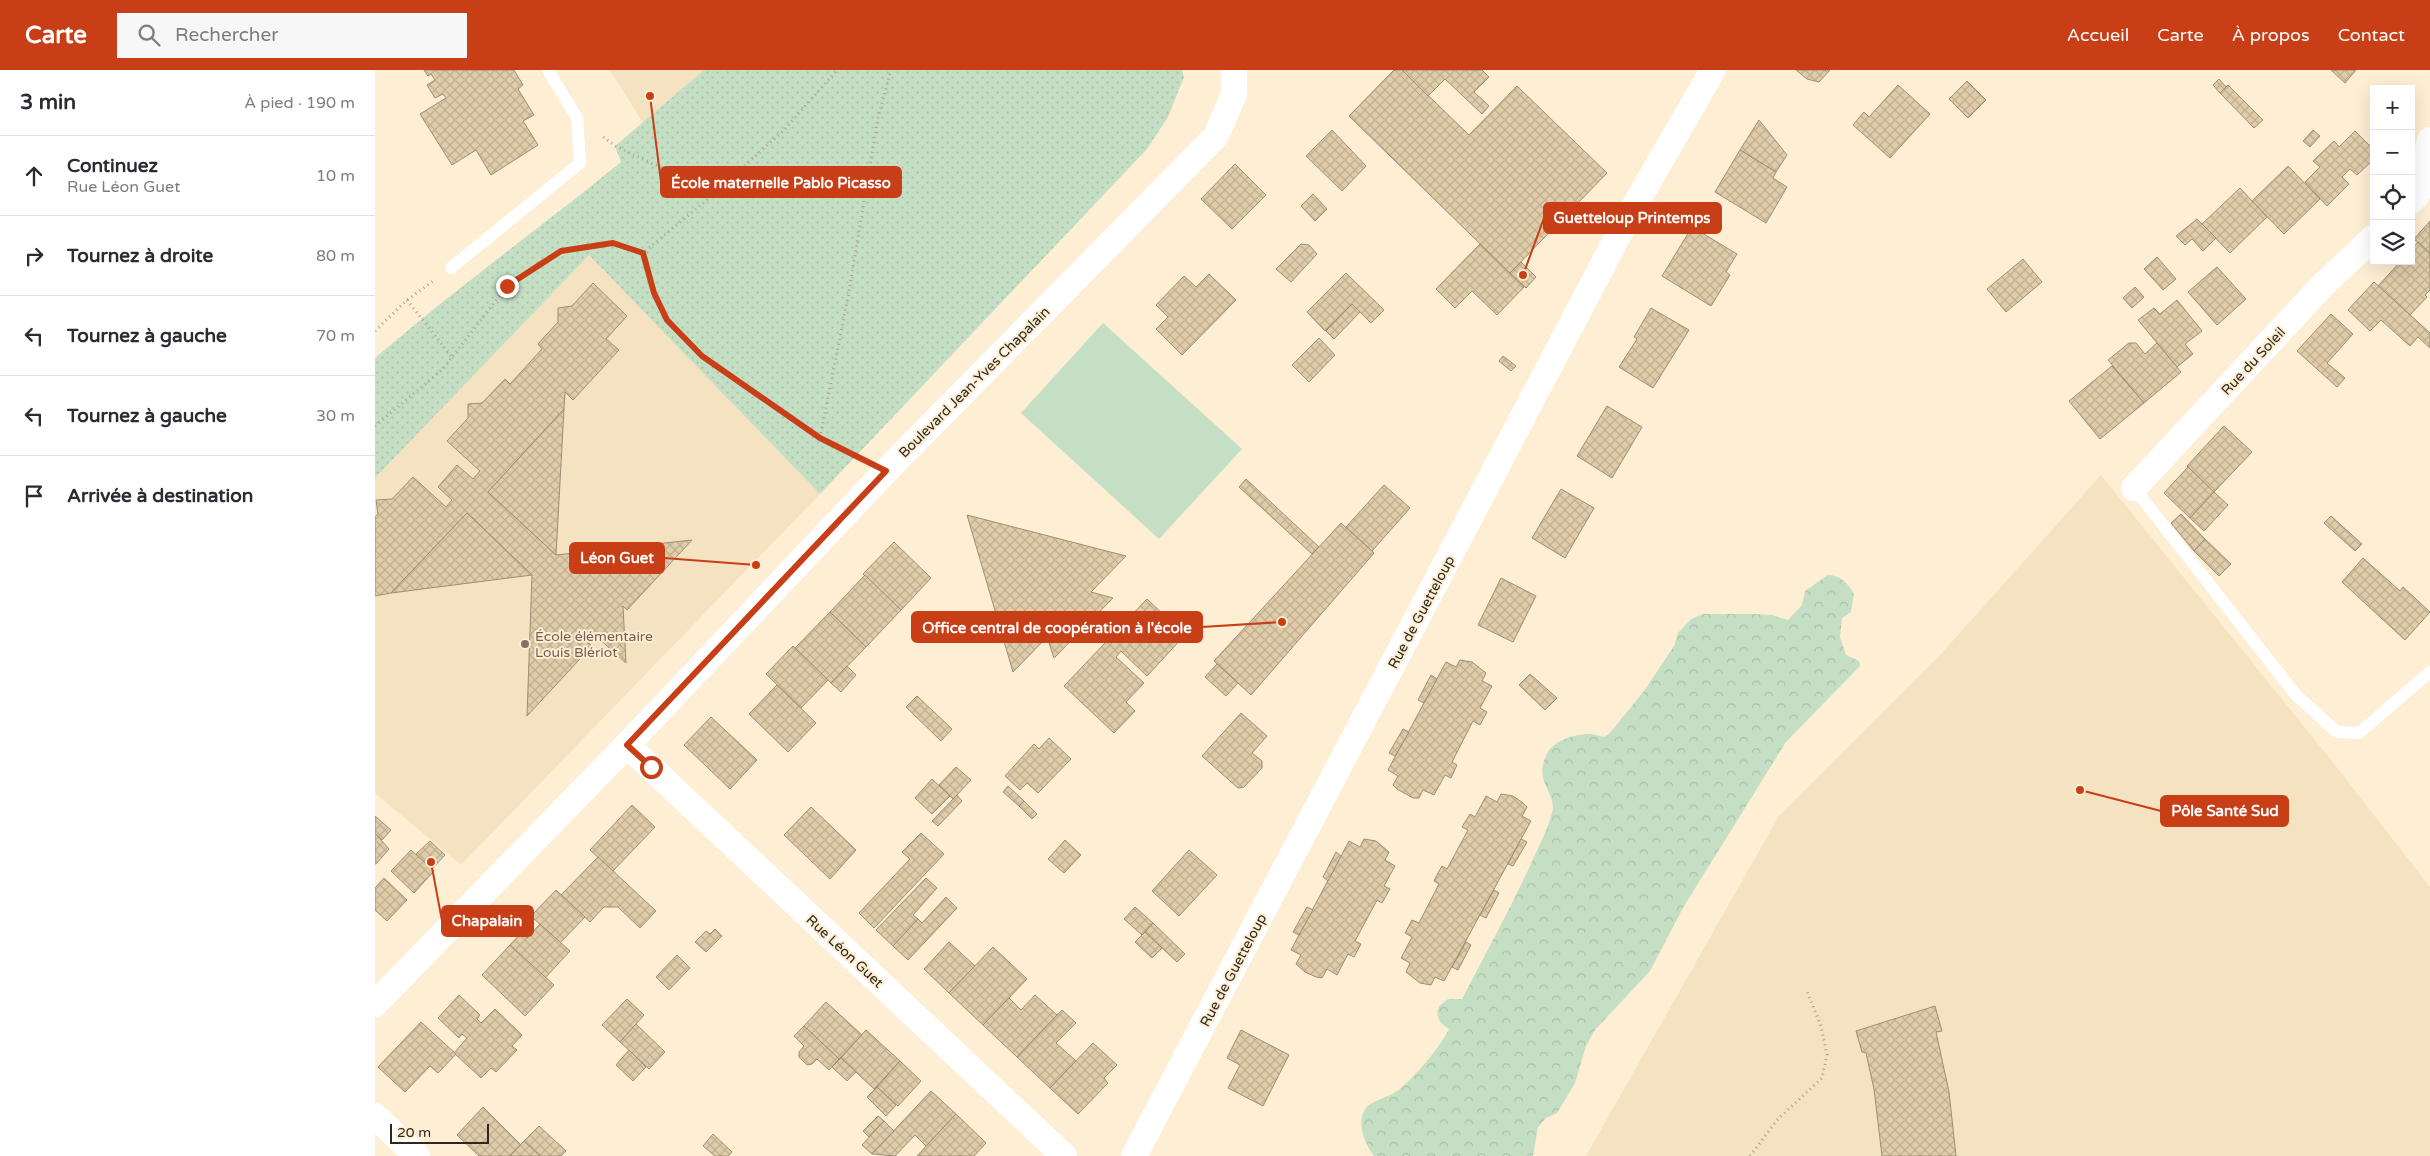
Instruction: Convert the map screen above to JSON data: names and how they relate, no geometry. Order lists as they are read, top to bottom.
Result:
{
  "streets": {
    "street": [
      "Rue du Soleil",
      "Boulevard Jean-Yves Chapalain",
      "Rue de Guetteloup",
      "Rue Léon Guet"
    ]
  },
  "crossings": [
    ["Boulevard Jean-Yves Chapalain", "Rue Léon Guet"]
  ],
  "places": [
    "École maternelle Pablo Picasso",
    "Guetteloup Printemps",
    "Léon Guet",
    "Office central de coopération à l'école",
    "École élémentaire Louis Blériot",
    "Pôle Santé Sud",
    "Chapalain"
  ],
  "scale_bar": "20 m",
  "page": {
    "header": "Carte",
    "search": "Rechercher",
    "nav": [
      "Accueil",
      "Carte",
      "À propos",
      "Contact"
    ],
    "heading": ["3 min", "À pied · 190 m"],
    "map_buttons": ["+", "−"],
    "list": [
      ["Continuez", "Rue Léon Guet", "10 m"],
      ["Tournez à droite", "80 m"],
      ["Tournez à gauche", "70 m"],
      ["Tournez à gauche", "30 m"],
      "Arrivée à destination"
    ],
    "scale": "20 m"
  }
}
